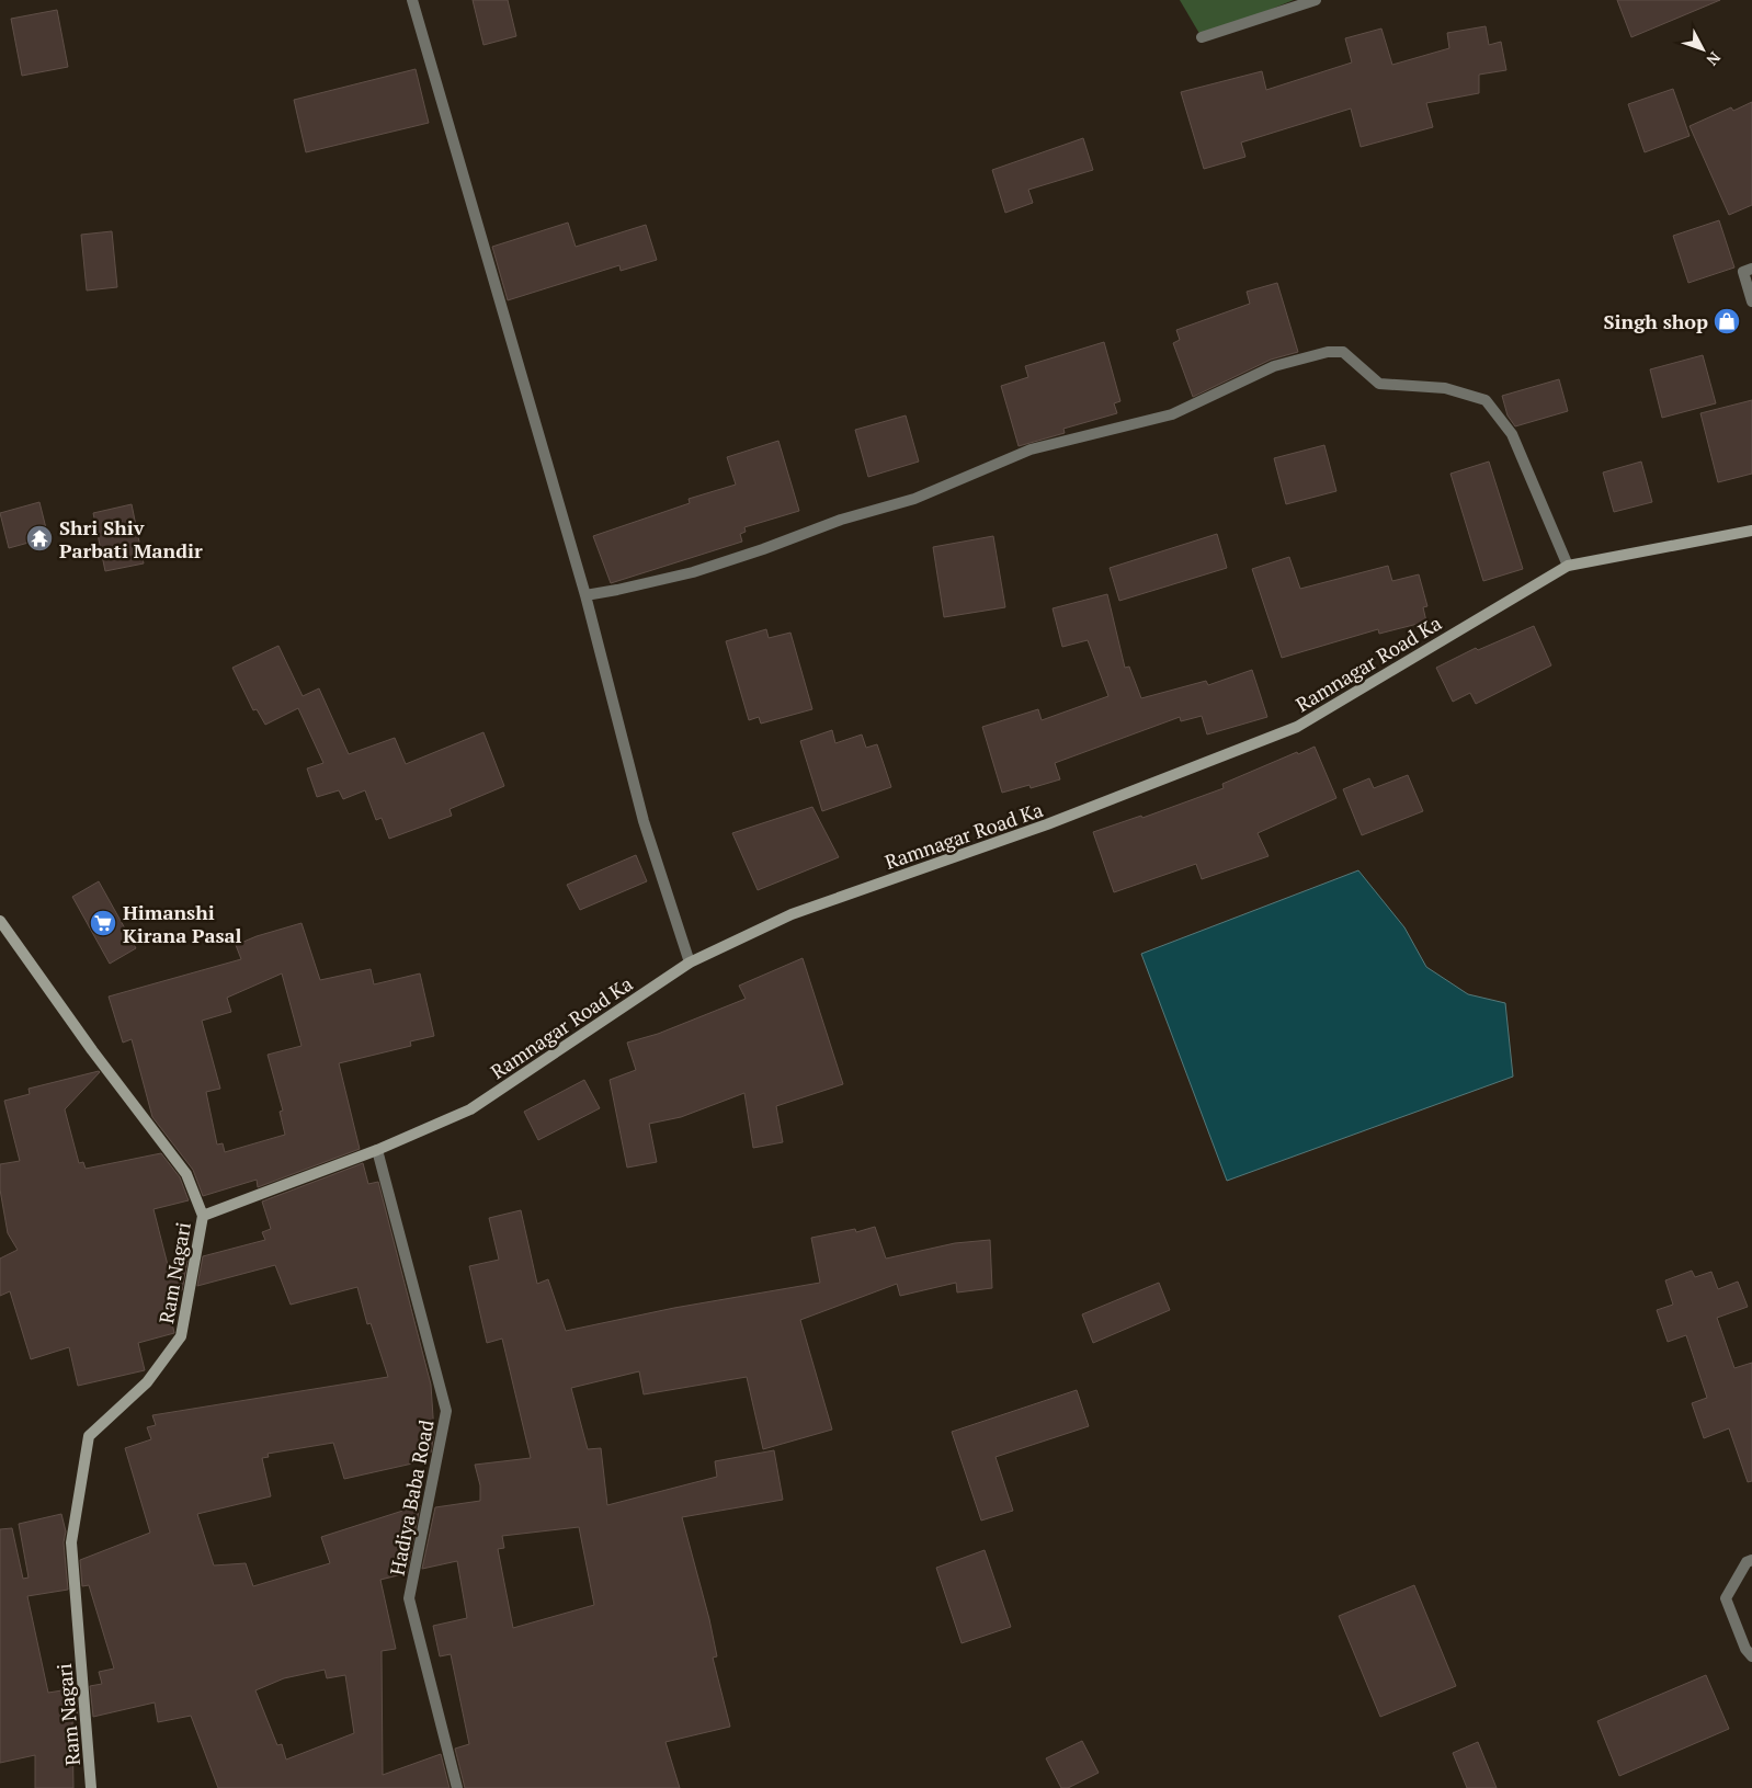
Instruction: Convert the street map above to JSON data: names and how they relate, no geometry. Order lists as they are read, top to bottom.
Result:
{
  "streets": {
    "street": ["Ramnagar Road Ka", "Ram Nagari", "Hadiya Baba Road"]
  },
  "crossings": [
    ["Ramnagar Road Ka", "Ram Nagari"],
    ["Ramnagar Road Ka", "Hadiya Baba Road"]
  ],
  "places": {
    "shop": ["Singh shop"],
    "temple": ["Shri Shiv Parbati Mandir"],
    "supermarket": ["Himanshi Kirana Pasal"]
  },
  "north": "bottom right"
}
